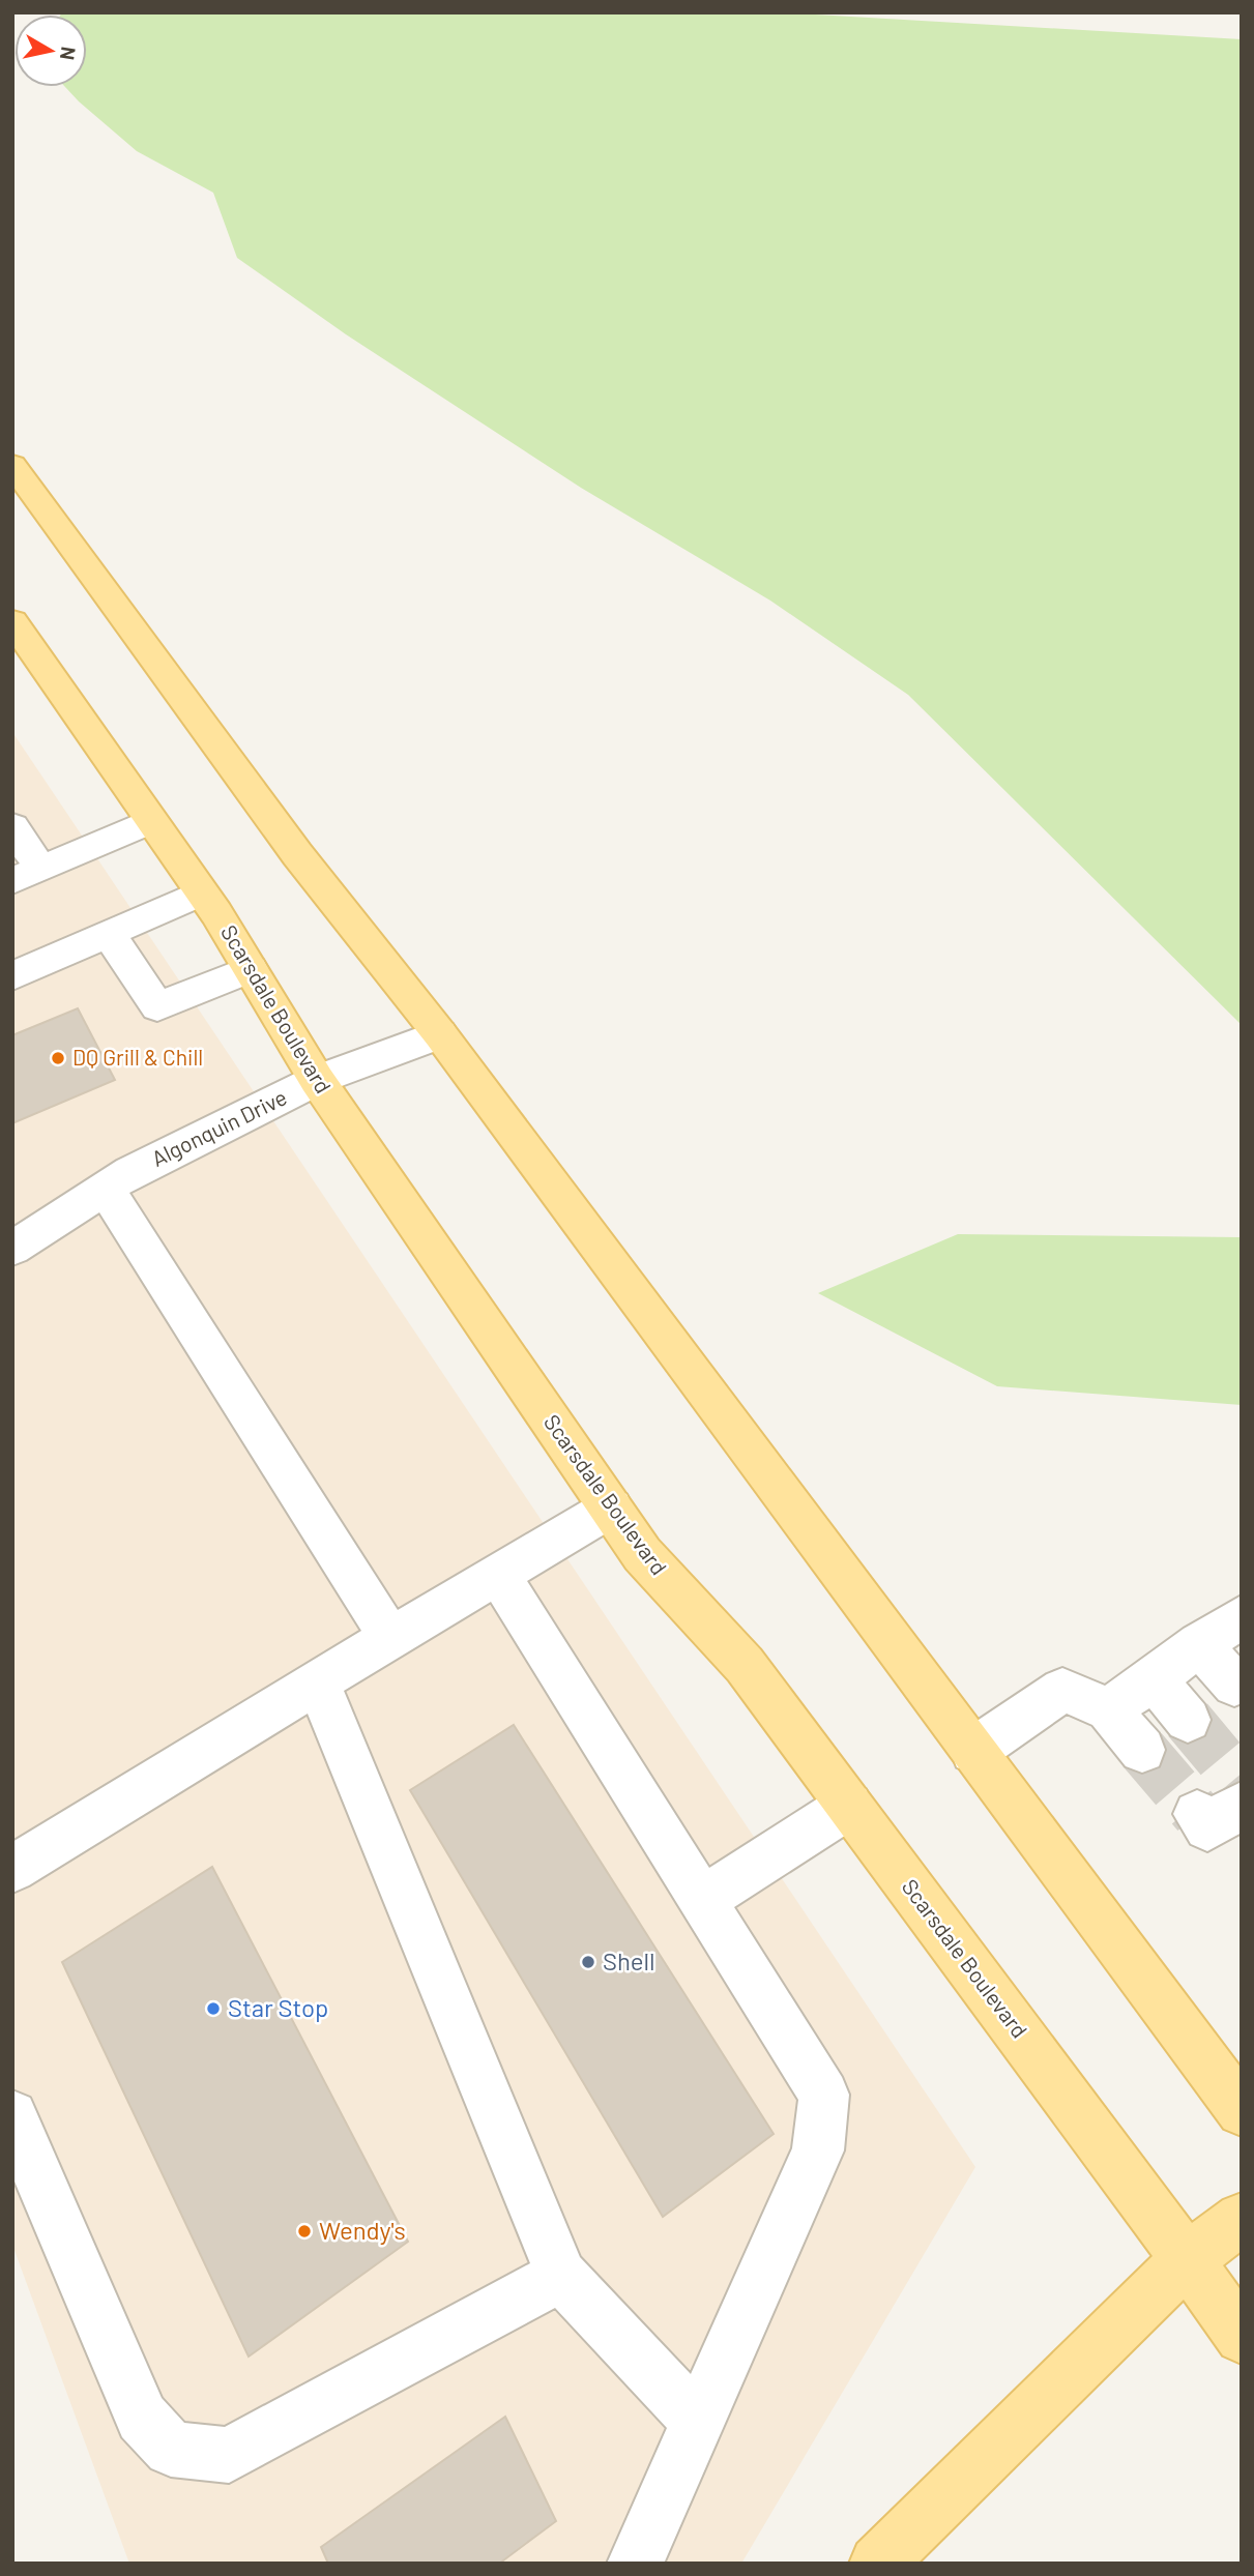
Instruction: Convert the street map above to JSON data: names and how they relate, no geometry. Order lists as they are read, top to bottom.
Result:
{
  "streets": {
    "main road": ["Scarsdale Boulevard"],
    "street": ["Algonquin Drive"]
  },
  "crossings": [
    ["Scarsdale Boulevard", "Algonquin Drive"]
  ],
  "places": [
    "DQ Grill & Chill",
    "Shell",
    "Star Stop",
    "Wendy's"
  ],
  "north": "right"
}
